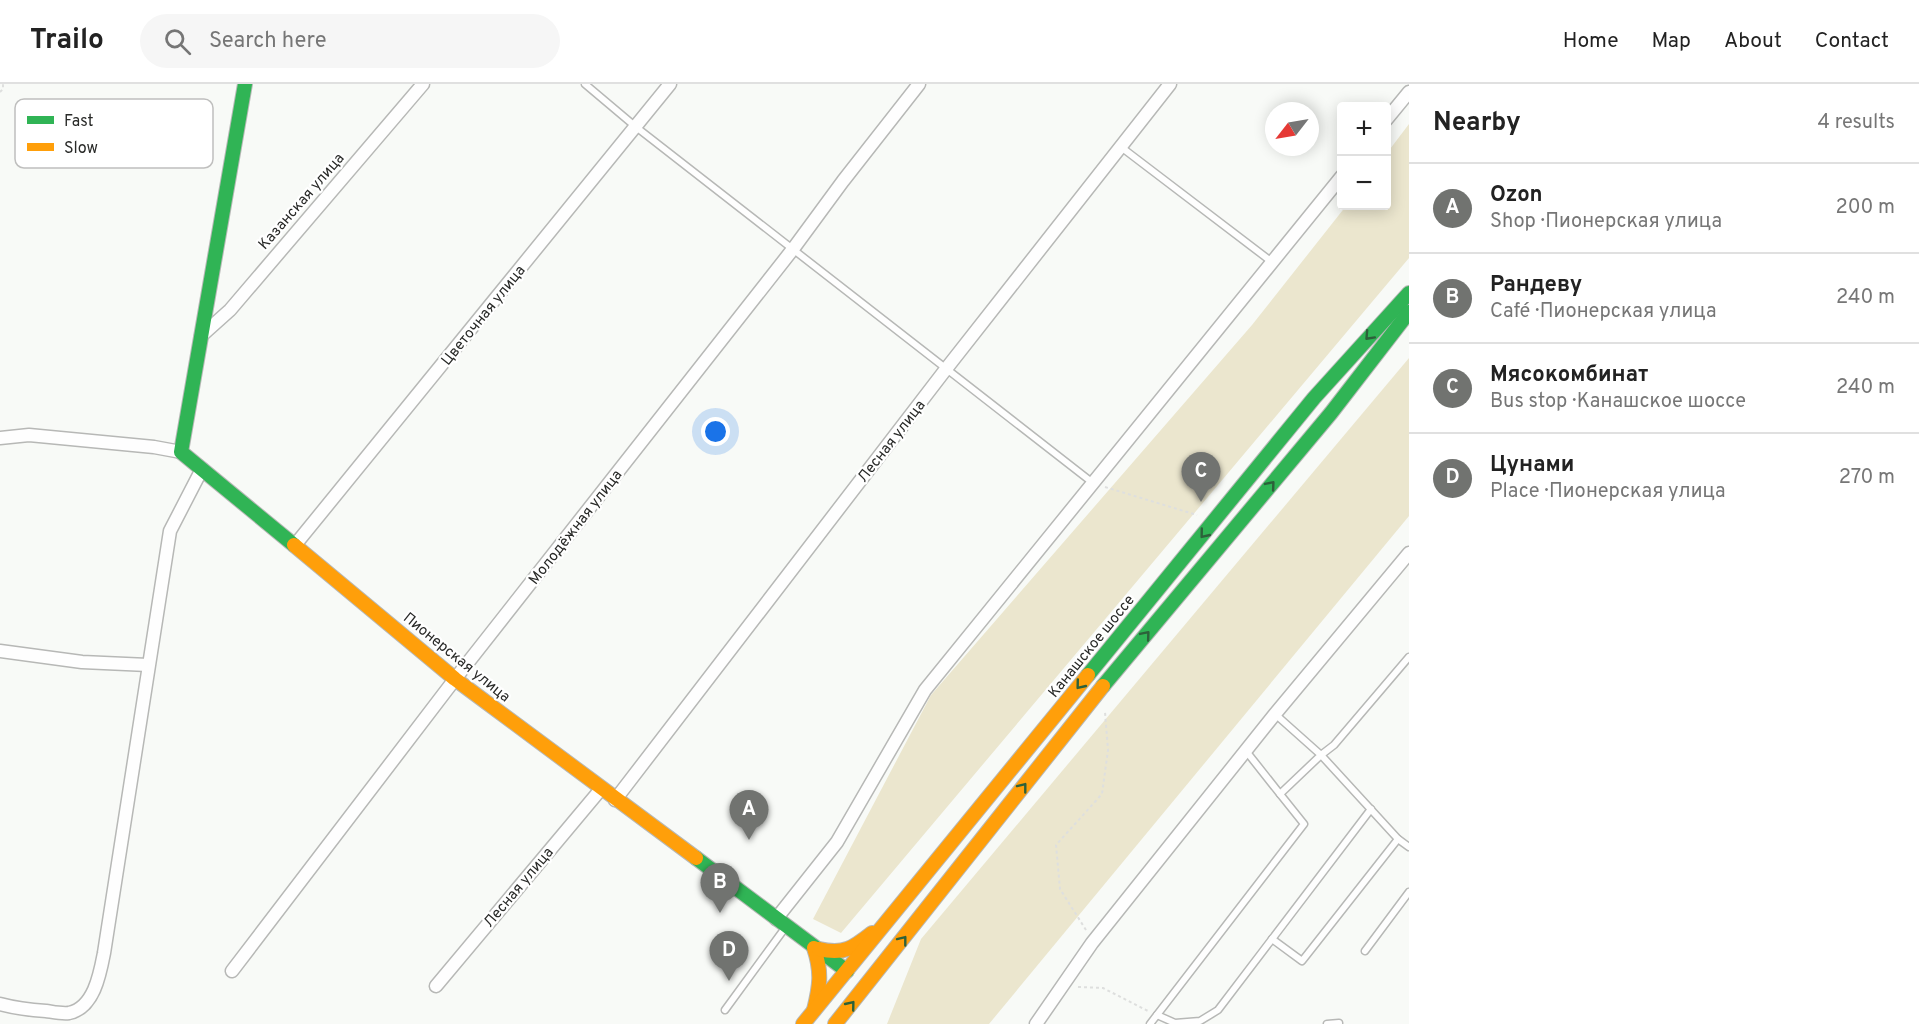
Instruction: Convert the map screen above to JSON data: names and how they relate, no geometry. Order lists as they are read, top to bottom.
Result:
{
  "streets": {
    "main road": ["Канашское шоссе", "Пионерская улица"],
    "street": [
      "Казанская улица",
      "Цветочная улица",
      "Лесная улица",
      "Молодёжная улица"
    ]
  },
  "crossings": [
    ["Цветочная улица", "Пионерская улица"],
    ["Лесная улица", "Пионерская улица"],
    ["Молодёжная улица", "Пионерская улица"],
    ["Канашское шоссе", "Пионерская улица"]
  ],
  "legend": ["Fast", "Slow"],
  "north": "bottom left",
  "page": {
    "header": "Trailo",
    "search": "Search here",
    "nav": [
      "Home",
      "Map",
      "About",
      "Contact"
    ],
    "heading": ["Nearby", "4 results"],
    "map_buttons": ["+", "−"],
    "list": [
      {
        "mark": "A",
        "name": "Ozon",
        "note": "Shop · Пионерская улица",
        "value": "200 m"
      },
      {
        "mark": "B",
        "name": "Рандеву",
        "note": "Café · Пионерская улица",
        "value": "240 m"
      },
      {
        "mark": "C",
        "name": "Мясокомбинат",
        "note": "Bus stop · Канашское шоссе",
        "value": "240 m"
      },
      {
        "mark": "D",
        "name": "Цунами",
        "note": "Place · Пионерская улица",
        "value": "270 m"
      }
    ],
    "pins": [
      "C",
      "A",
      "B",
      "D"
    ]
  }
}
